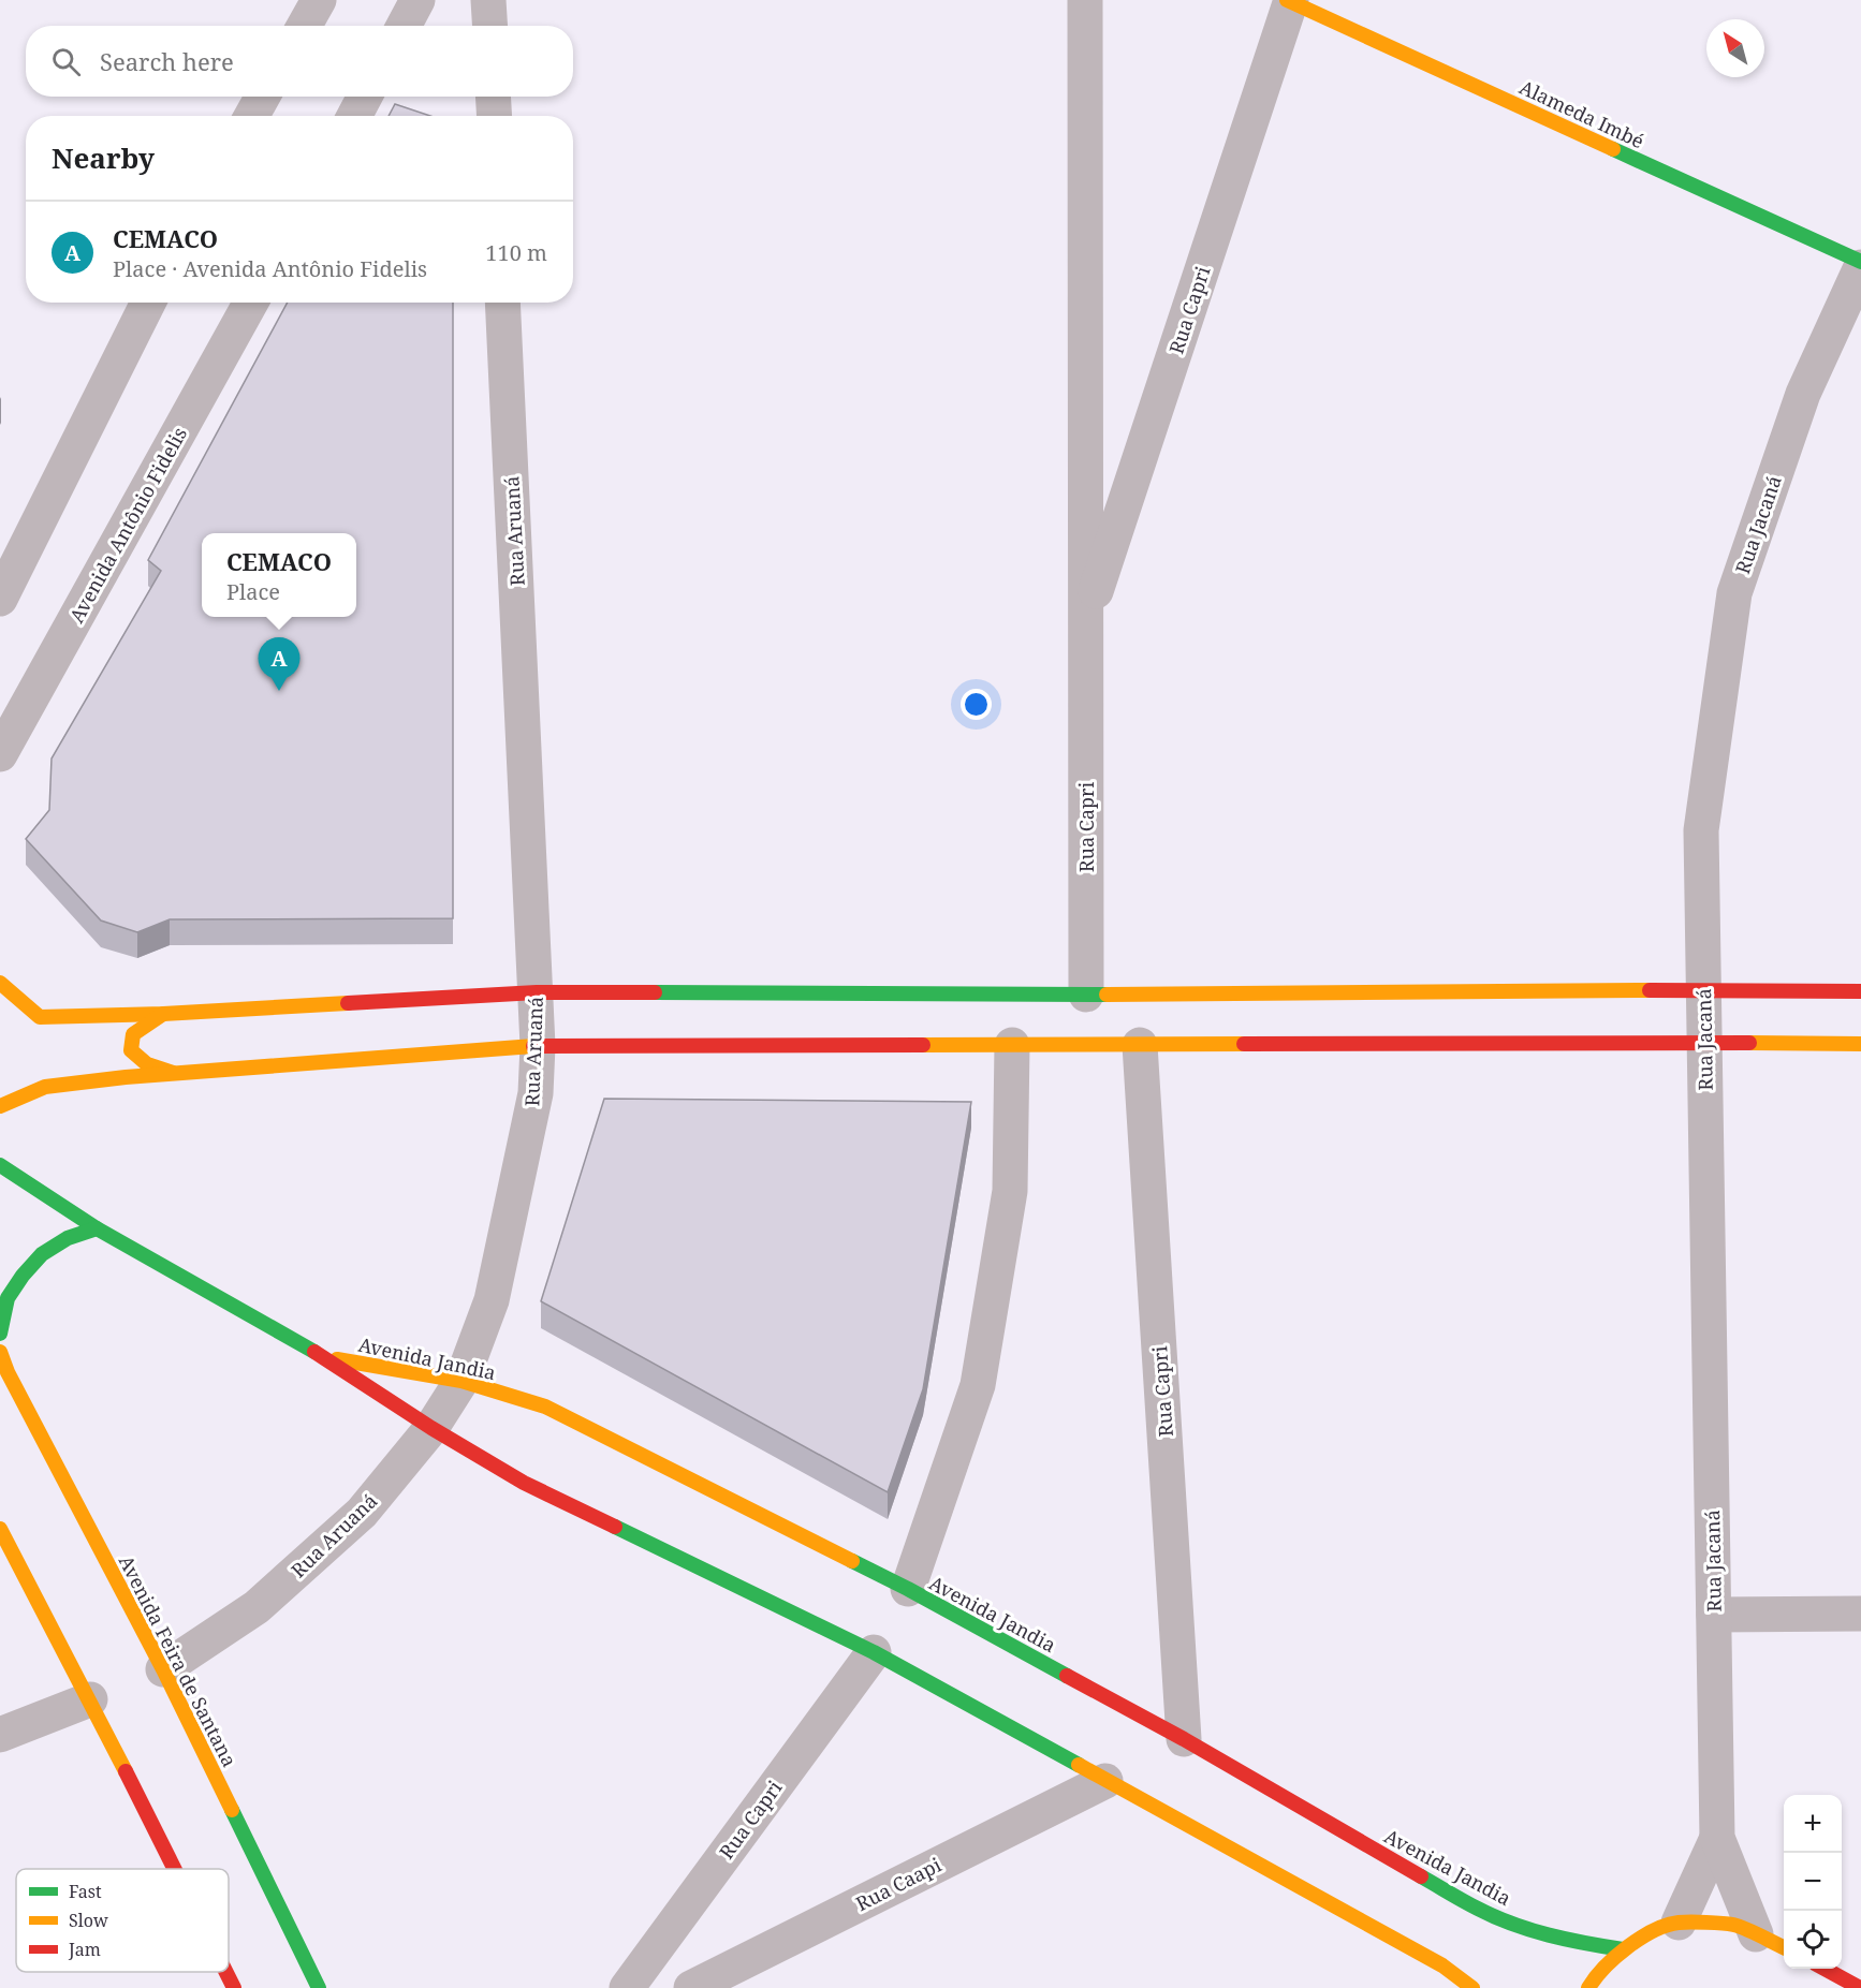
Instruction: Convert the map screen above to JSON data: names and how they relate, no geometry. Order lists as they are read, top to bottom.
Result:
{
  "streets": {
    "street": [
      "Alameda Imbé",
      "Rua Capri",
      "Avenida Antônio Fidelis",
      "Rua Jacaná",
      "Rua Aruaná",
      "Avenida Jandia",
      "Avenida Feira de Santana",
      "Rua Caapi"
    ]
  },
  "crossings": [
    ["Alameda Imbé", "Rua Capri"],
    ["Rua Capri", "Avenida Jandia"],
    ["Rua Aruaná", "Avenida Jandia"],
    ["Rua Aruaná", "Avenida Feira de Santana"],
    ["Avenida Jandia", "Rua Caapi"]
  ],
  "legend": ["Fast", "Slow", "Jam"],
  "north": "top left",
  "page": {
    "search": "Search here",
    "heading": "Nearby",
    "list": [
      {
        "mark": "A",
        "name": "CEMACO",
        "note": "Place · Avenida Antônio Fidelis",
        "value": "110 m"
      }
    ],
    "popup": ["CEMACO", "Place"],
    "pins": "A",
    "map_buttons": ["+", "−"]
  }
}
